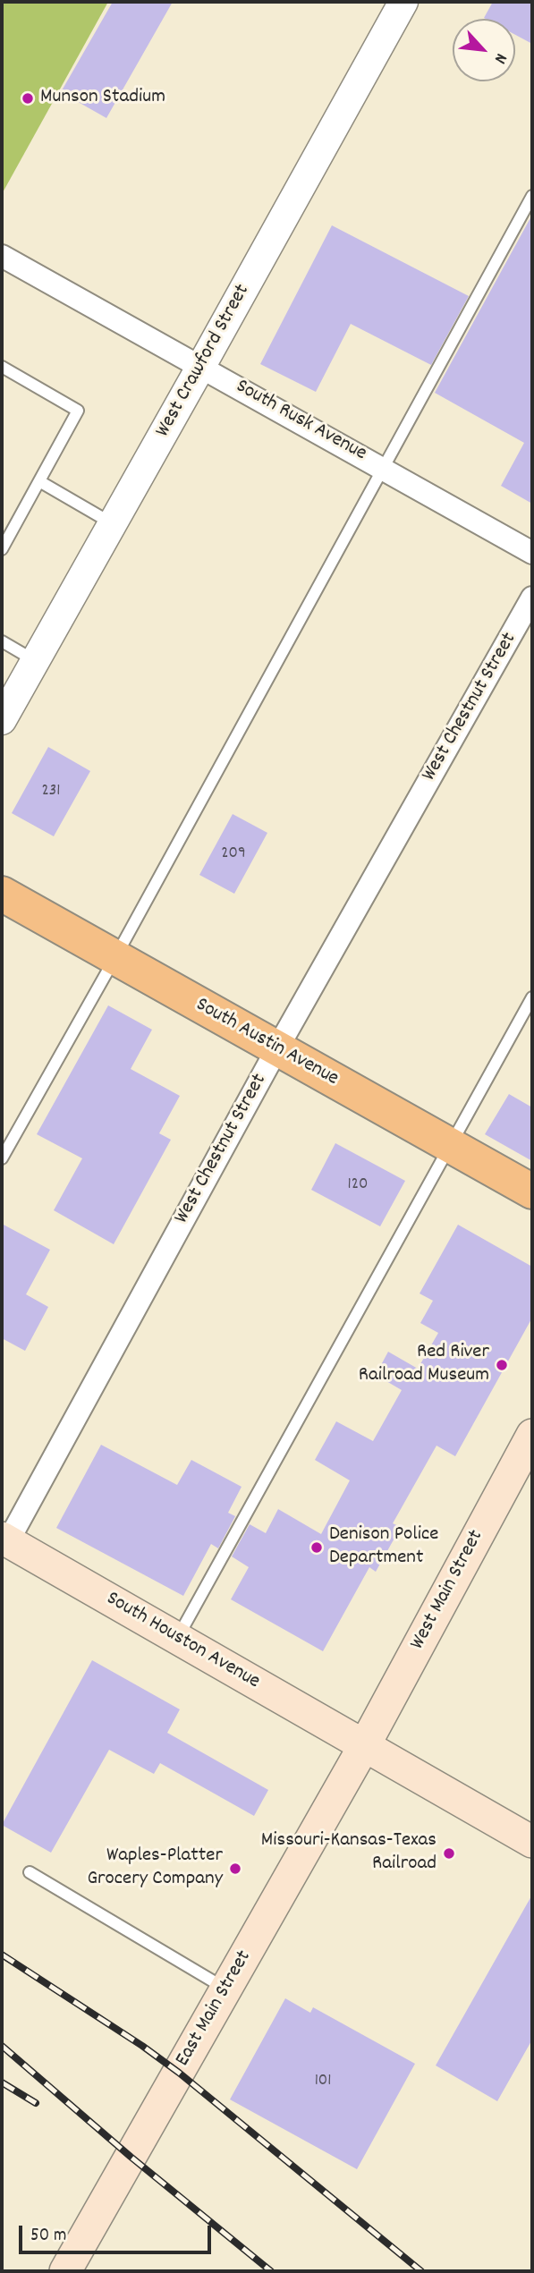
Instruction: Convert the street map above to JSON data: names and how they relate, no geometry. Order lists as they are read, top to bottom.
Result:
{
  "streets": {
    "highway": ["South Austin Avenue"],
    "main road": ["West Main Street", "South Houston Avenue", "East Main Street"],
    "street": ["West Crawford Street", "South Rusk Avenue", "West Chestnut Street"]
  },
  "crossings": [
    ["West Crawford Street", "South Rusk Avenue"],
    ["West Chestnut Street", "South Austin Avenue"],
    ["West Chestnut Street", "South Houston Avenue"],
    ["West Main Street", "South Houston Avenue"],
    ["West Main Street", "East Main Street"],
    ["South Houston Avenue", "East Main Street"]
  ],
  "places": [
    "Munson Stadium",
    "Red River Railroad Museum",
    "Denison Police Department",
    "Missouri-Kansas-Texas Railroad",
    "Waples-Platter Grocery Company"
  ],
  "house_numbers": [
    "231",
    "209",
    "120",
    "101"
  ],
  "scale_bar": "50 m",
  "north": "bottom right"
}
